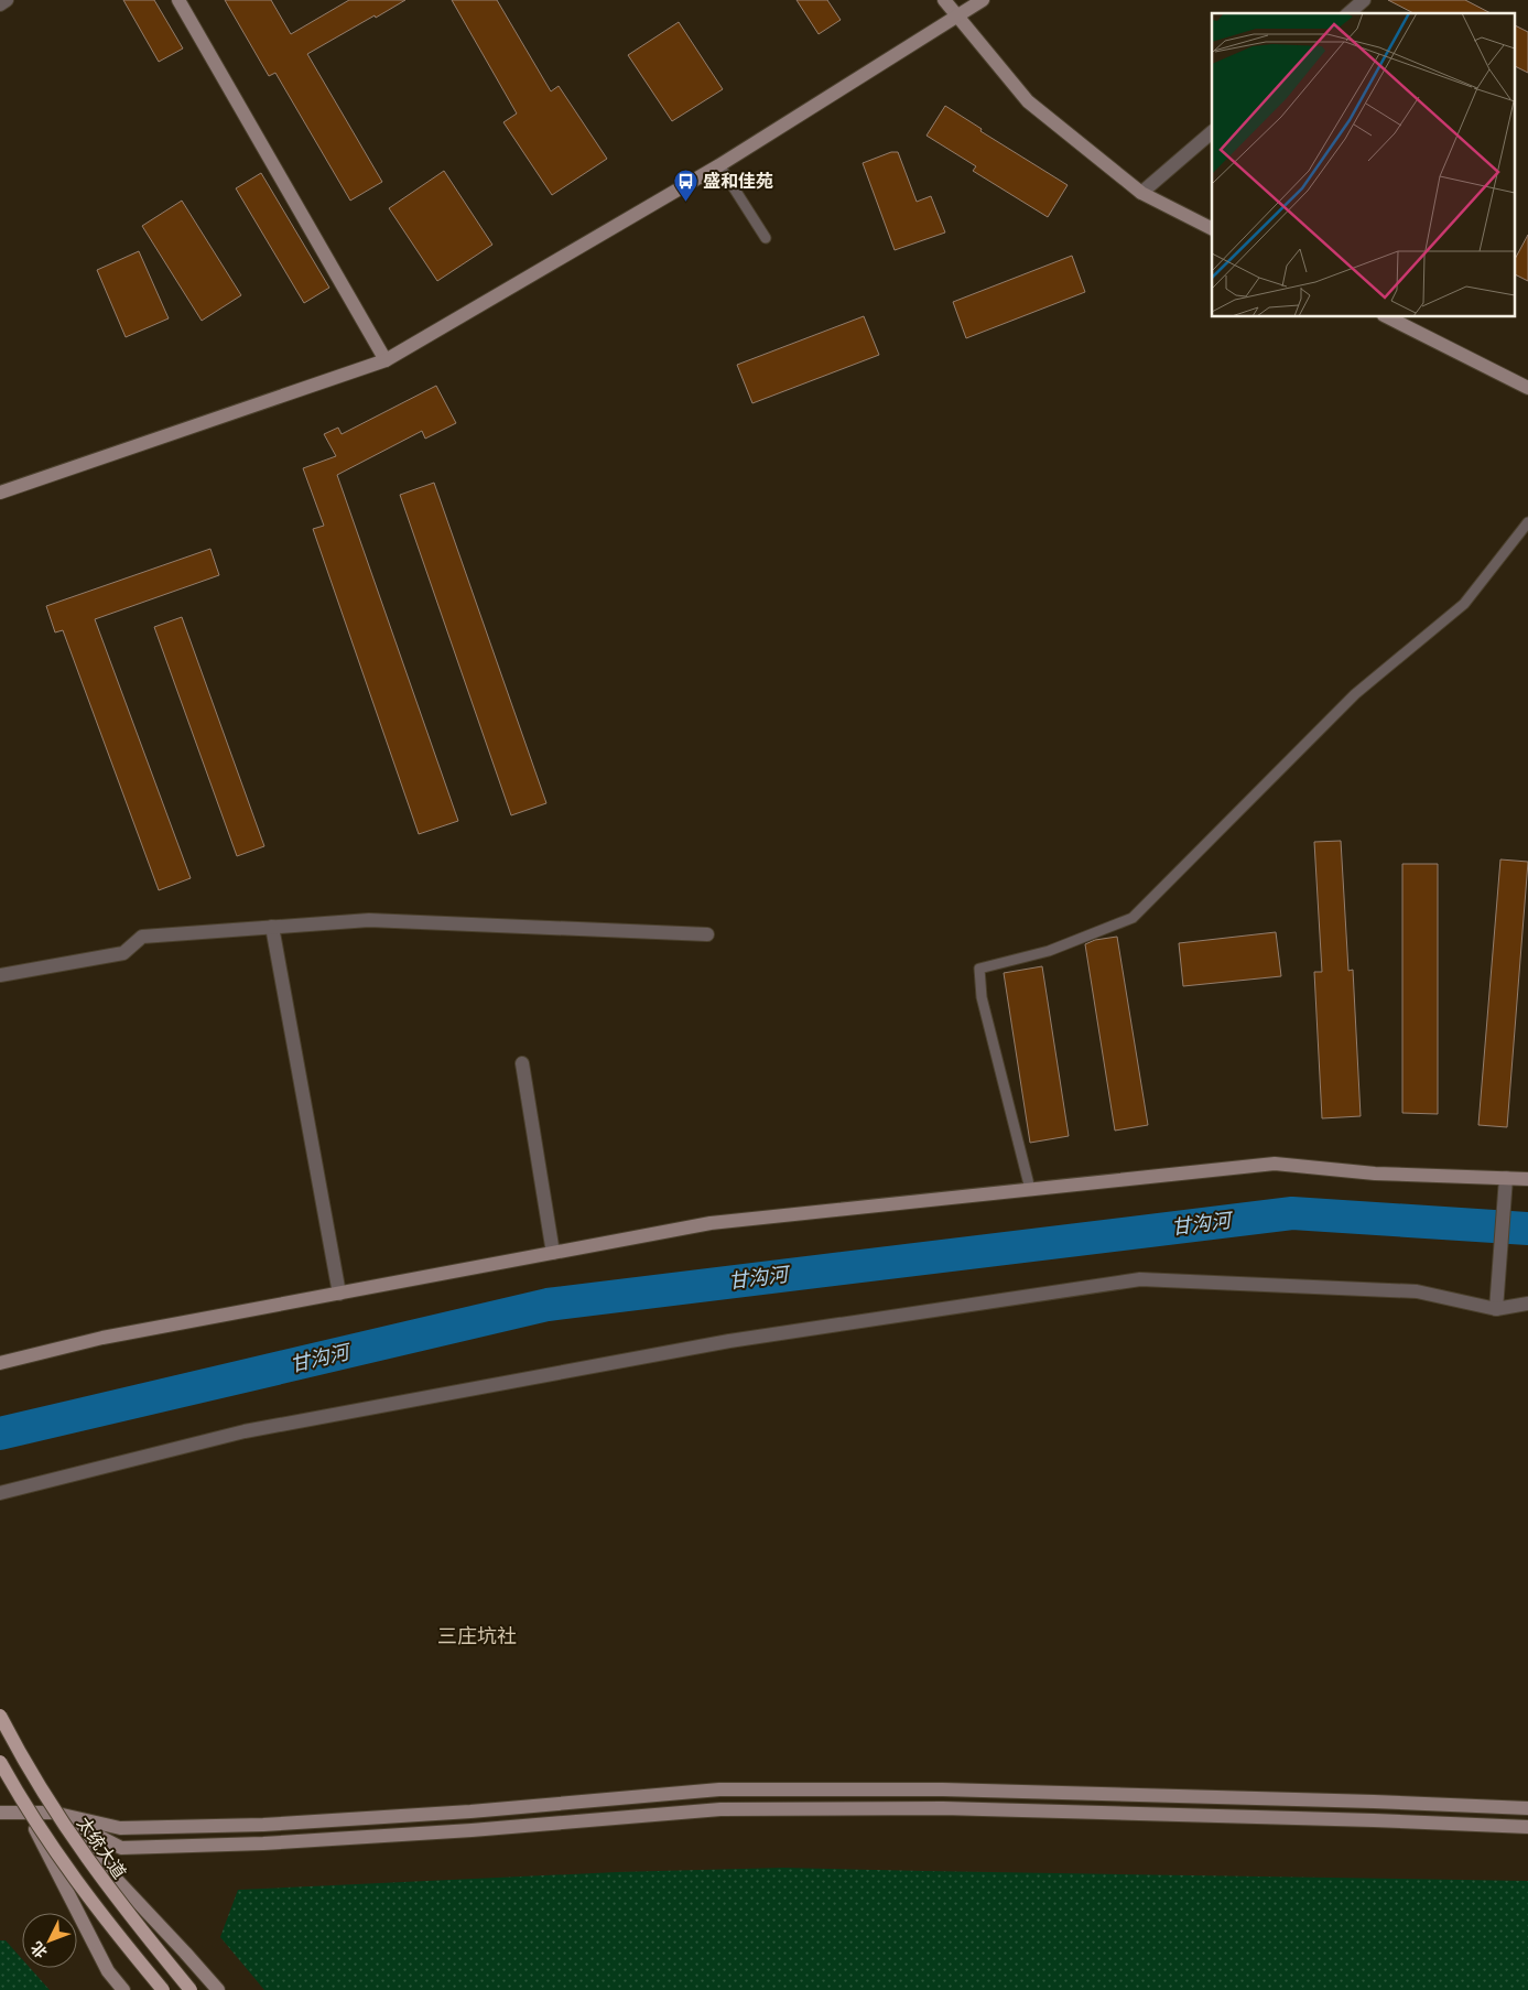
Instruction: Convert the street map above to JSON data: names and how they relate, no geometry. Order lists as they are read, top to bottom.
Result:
{
  "streets": {
    "main road": ["太统大道"]
  },
  "districts": ["三庄坑社"],
  "water": ["甘沟河"],
  "places": {
    "bus stop": ["盛和佳苑"]
  },
  "north": "bottom left"
}
